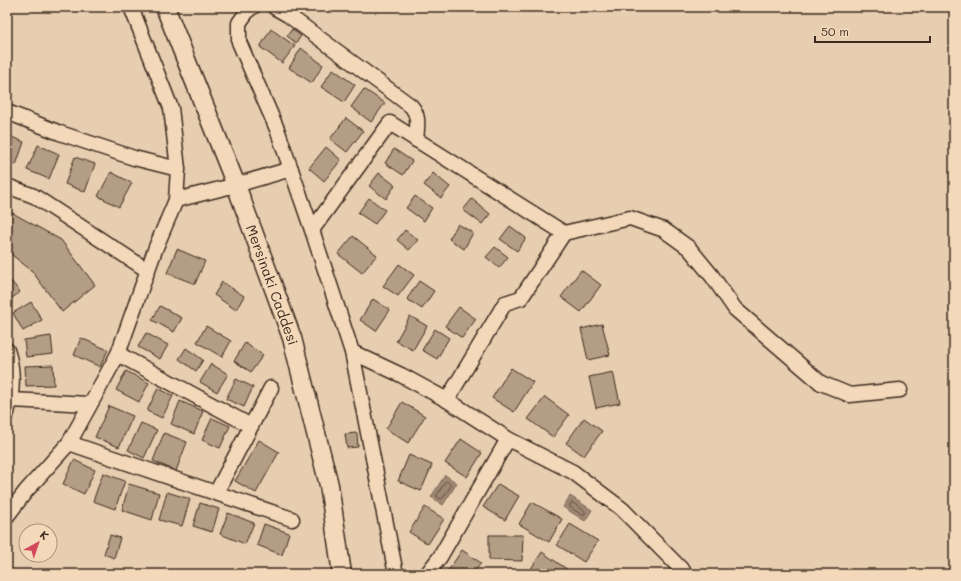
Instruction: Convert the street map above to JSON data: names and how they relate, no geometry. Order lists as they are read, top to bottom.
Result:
{
  "streets": {
    "street": ["Mersinaki Caddesi"]
  },
  "scale_bar": "50 m",
  "north": "top right"
}
